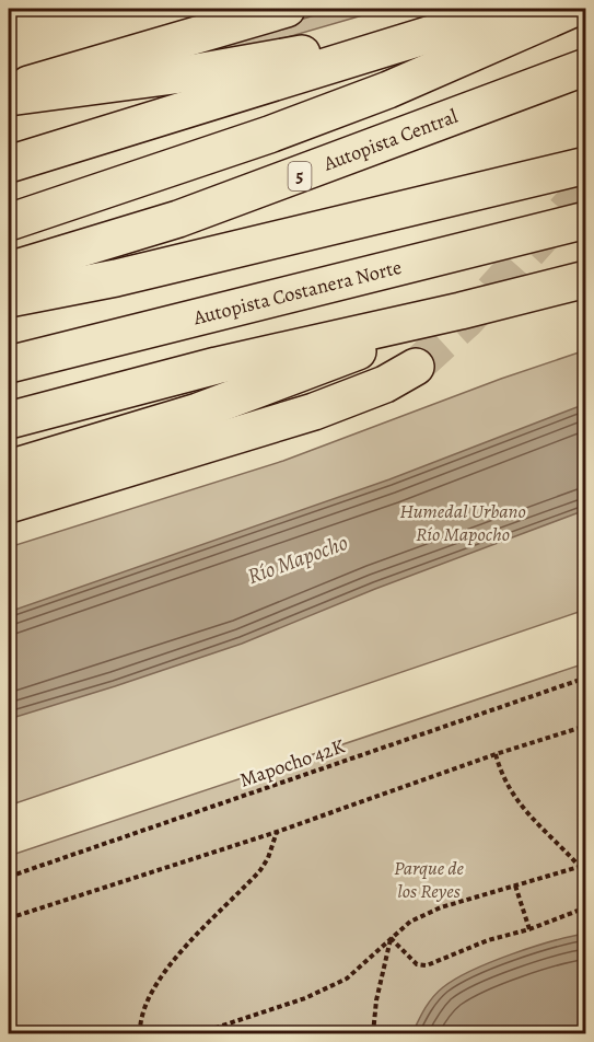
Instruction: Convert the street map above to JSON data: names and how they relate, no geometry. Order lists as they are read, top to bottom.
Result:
{
  "streets": {
    "main road": ["Autopista Central", "5", "Autopista Costanera Norte"],
    "path": ["Mapocho 42K"]
  },
  "water": ["Río Mapocho"],
  "parks": ["Humedal Urbano Río Mapocho", "Parque de los Reyes"]
}
